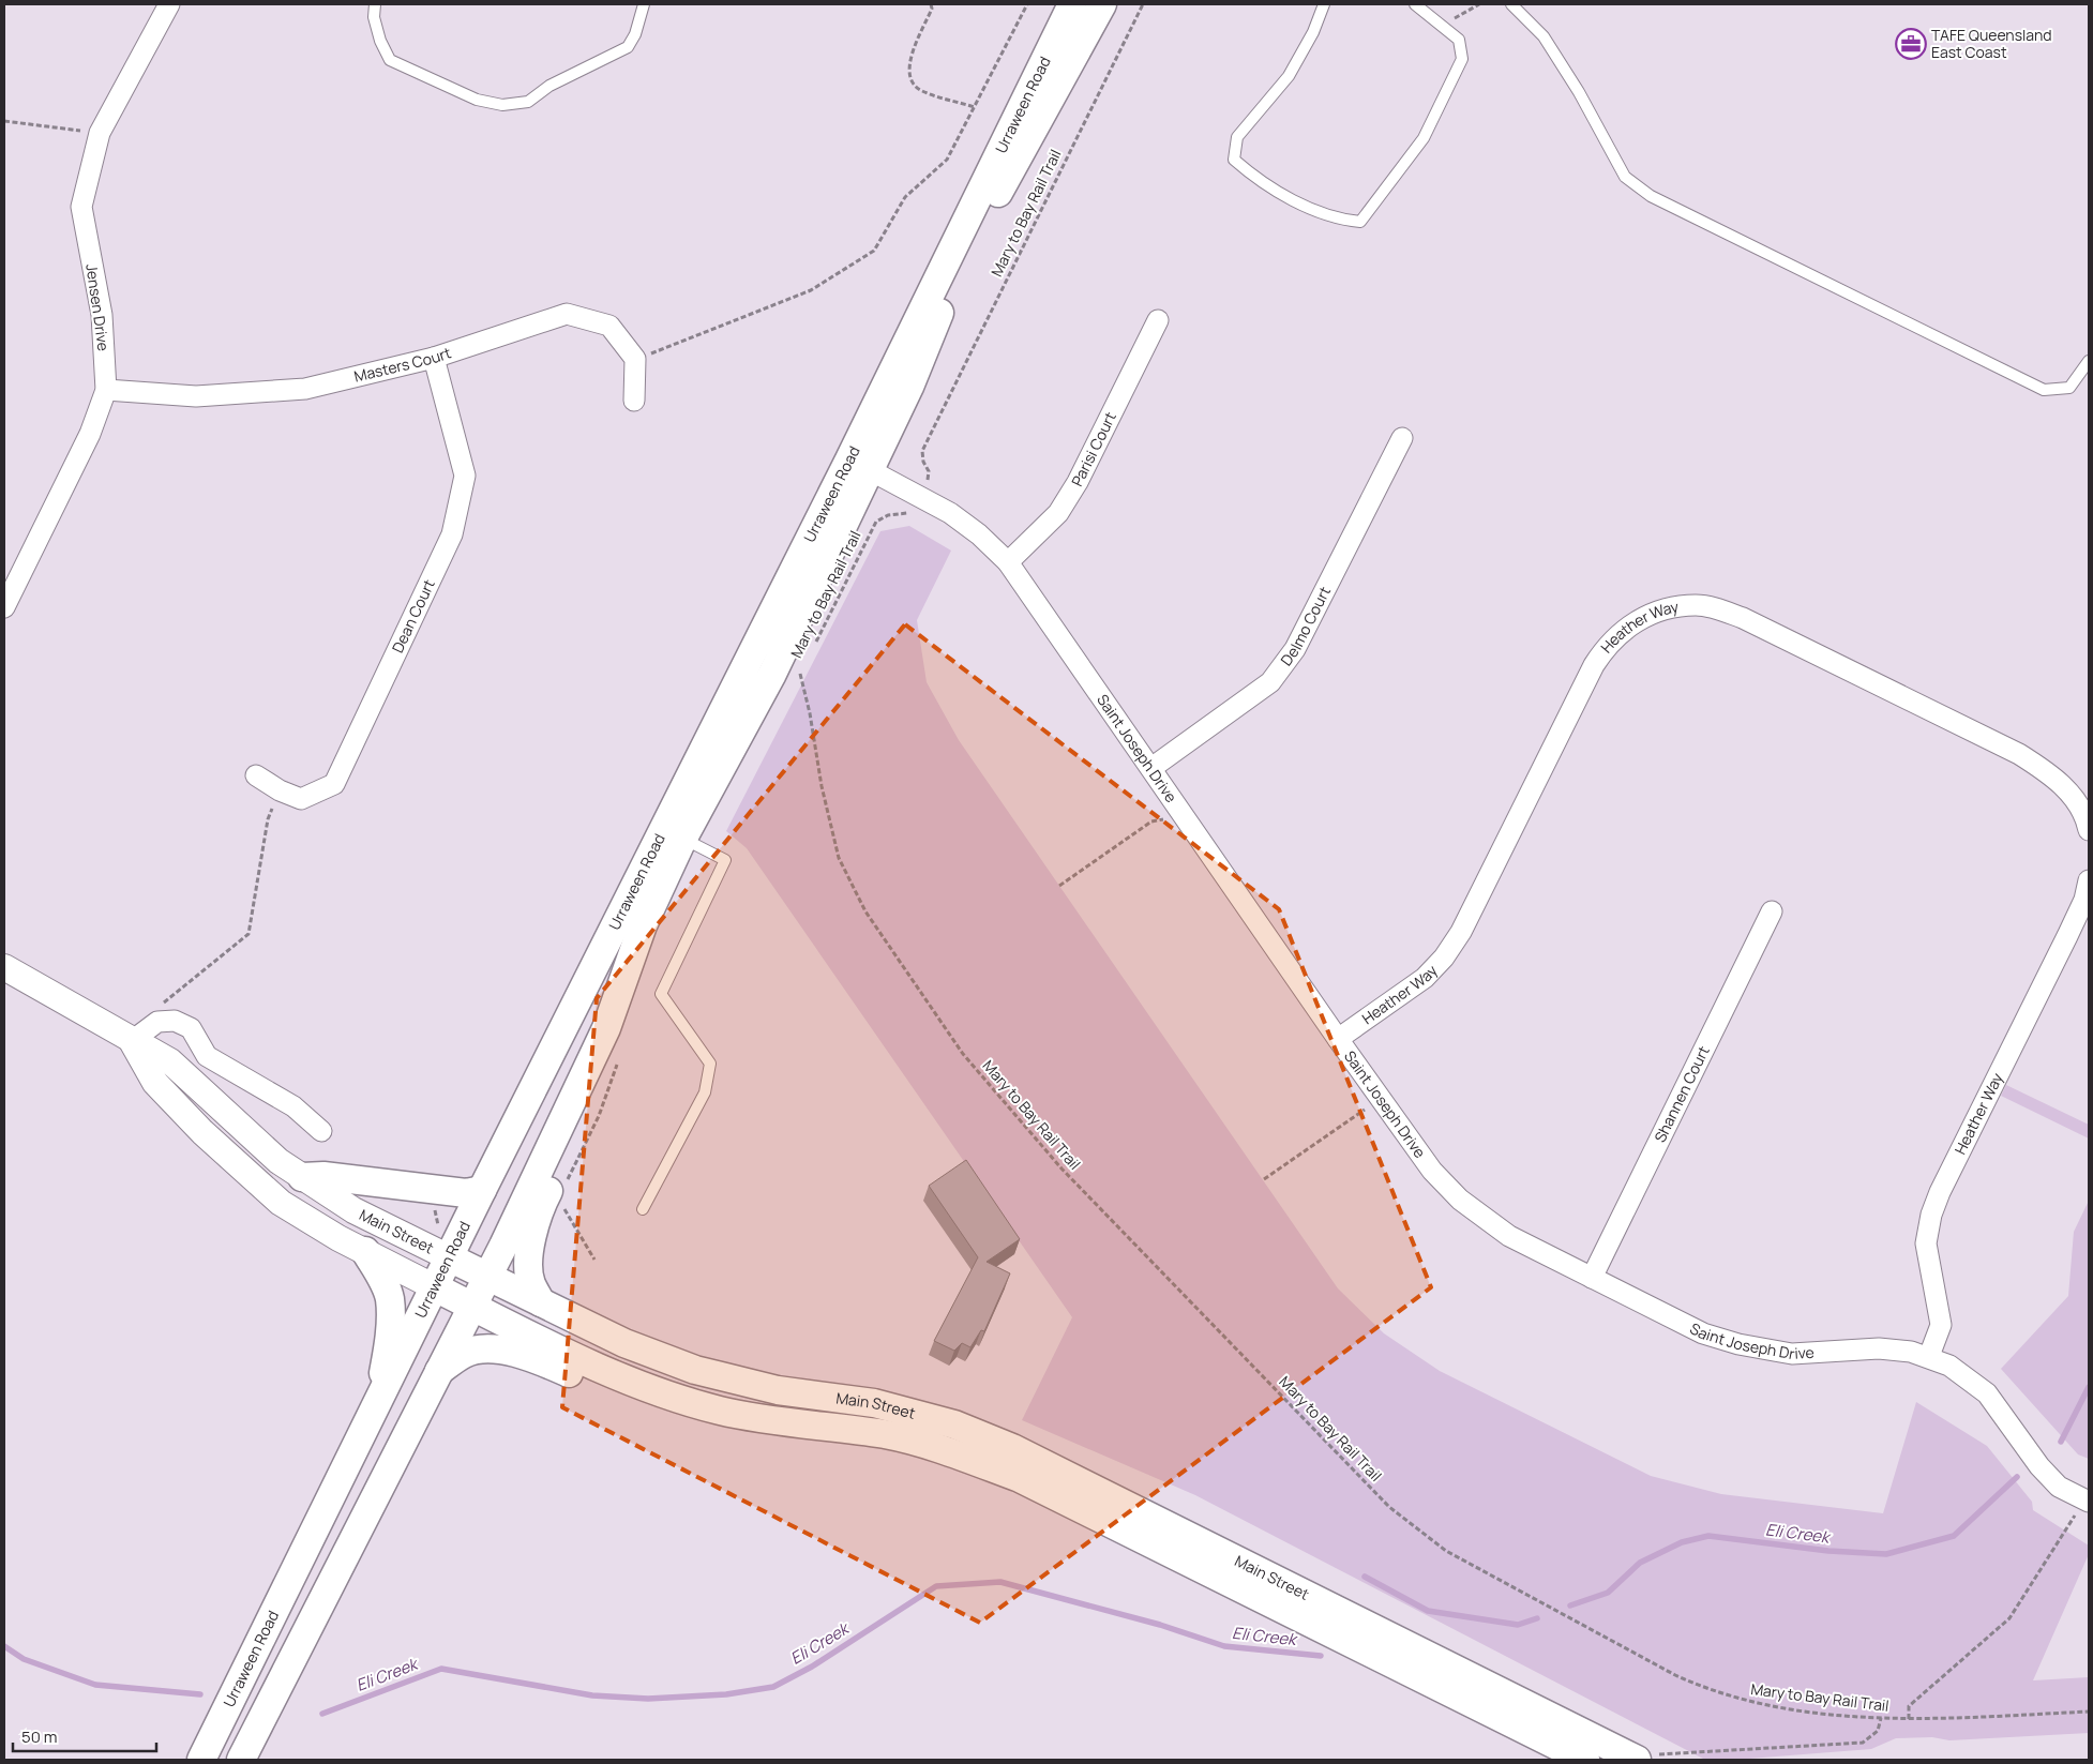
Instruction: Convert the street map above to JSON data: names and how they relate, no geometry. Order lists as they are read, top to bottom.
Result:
{
  "streets": {
    "main road": ["Urraween Road", "Main Street"],
    "street": [
      "Jensen Drive",
      "Masters Court",
      "Parisi Court",
      "Dean Court",
      "Delmo Court",
      "Heather Way",
      "Saint Joseph Drive",
      "Shannen Court"
    ],
    "path": ["Mary to Bay Rail Trail"]
  },
  "crossings": [
    ["Urraween Road", "Saint Joseph Drive"],
    ["Urraween Road", "Main Street"],
    ["Mary to Bay Rail Trail", "Saint Joseph Drive"],
    ["Jensen Drive", "Masters Court"],
    ["Masters Court", "Dean Court"],
    ["Parisi Court", "Saint Joseph Drive"],
    ["Delmo Court", "Saint Joseph Drive"],
    ["Heather Way", "Saint Joseph Drive"],
    ["Saint Joseph Drive", "Shannen Court"]
  ],
  "water": ["Eli Creek"],
  "places": {
    "office": ["TAFE Queensland East Coast"]
  },
  "scale_bar": "50 m"
}
